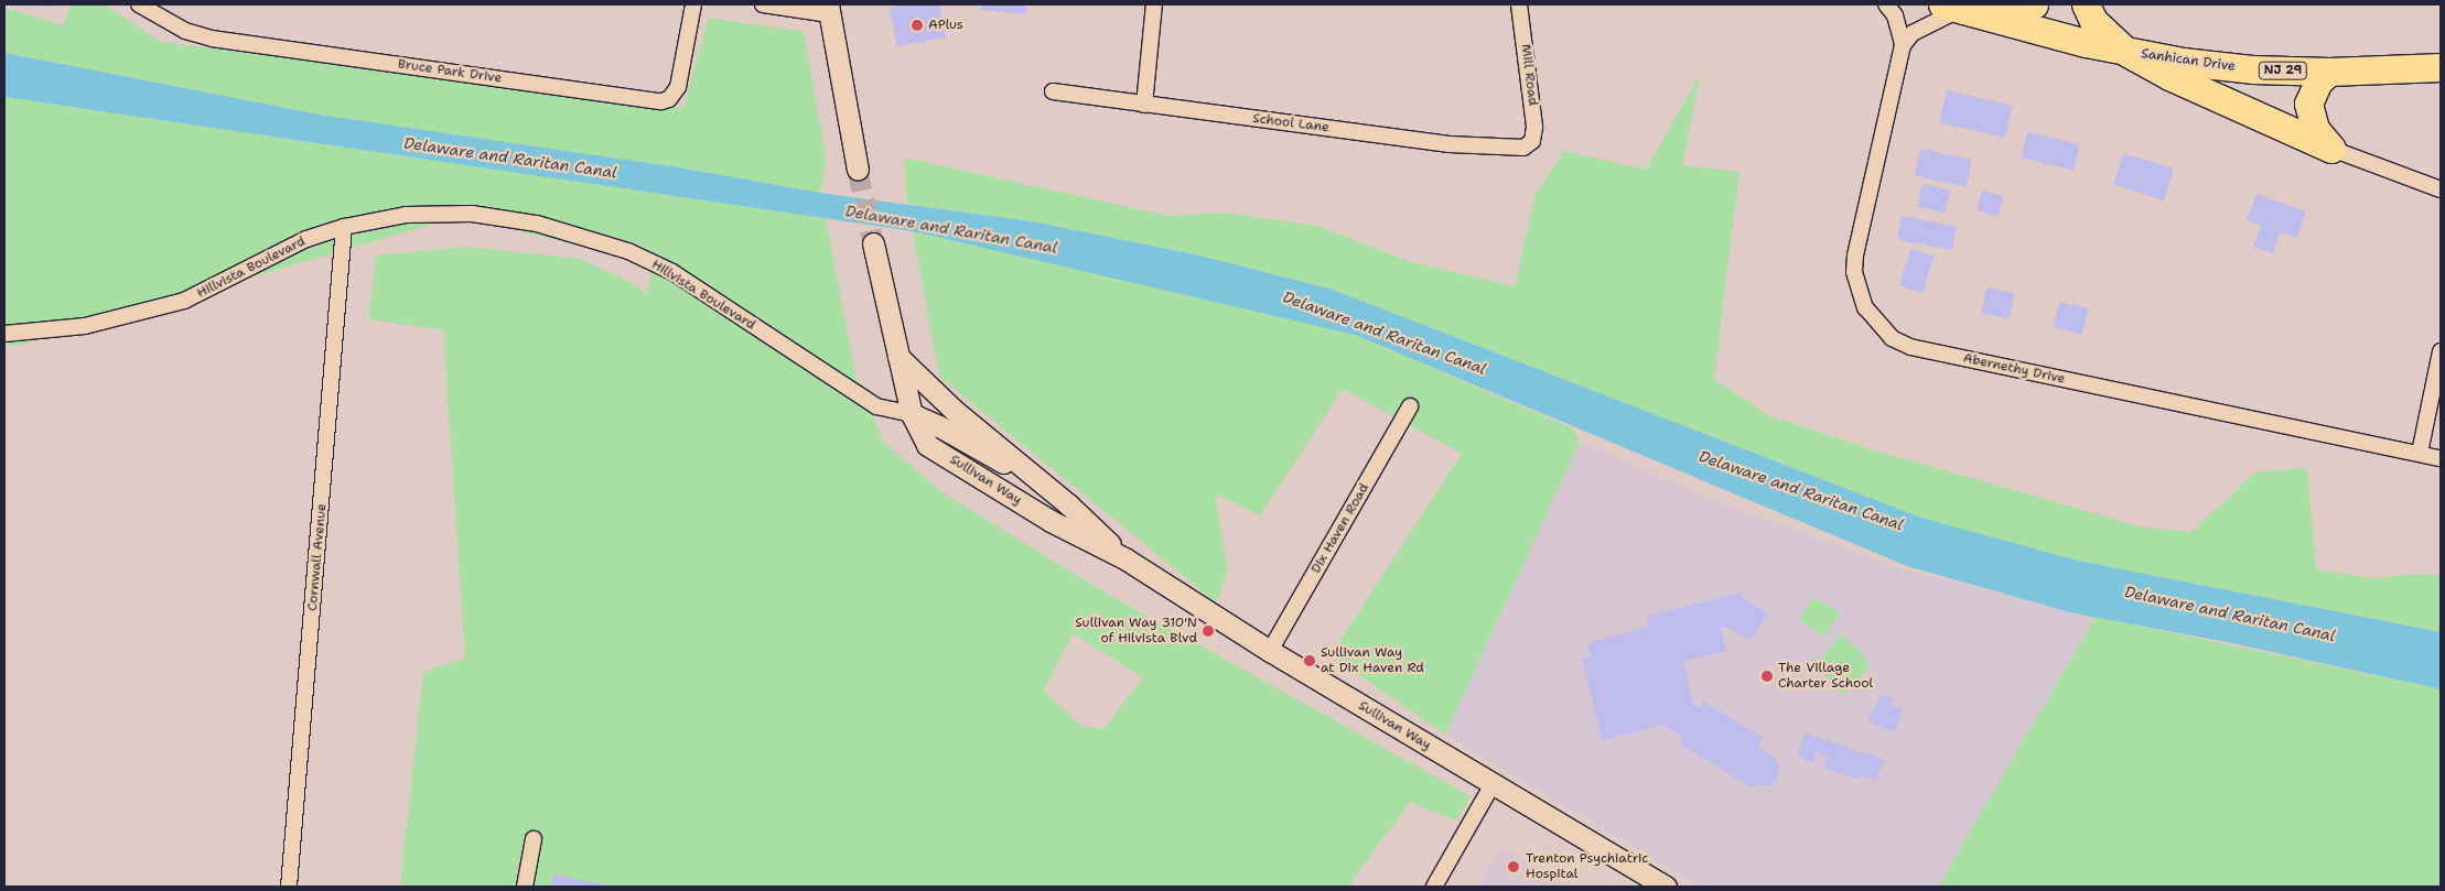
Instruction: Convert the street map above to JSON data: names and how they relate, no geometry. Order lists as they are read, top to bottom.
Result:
{
  "streets": {
    "highway": ["Sanhican Drive", "NJ 29"],
    "main road": ["Sullivan Way"],
    "street": [
      "Bruce Park Drive",
      "Mill Road",
      "School Lane",
      "Hillvista Boulevard",
      "Abernethy Drive",
      "Dix Haven Road",
      "Cornwall Avenue"
    ]
  },
  "crossings": [
    ["Mill Road", "School Lane"],
    ["Hillvista Boulevard", "Sullivan Way"],
    ["Hillvista Boulevard", "Cornwall Avenue"],
    ["Sullivan Way", "Dix Haven Road"]
  ],
  "water": ["Delaware and Raritan Canal"],
  "places": [
    "APlus",
    "Sullivan Way 310'N of Hilvista Blvd",
    "Sullivan Way at Dix Haven Rd",
    "The Village Charter School",
    "Trenton Psychiatric Hospital"
  ]
}
